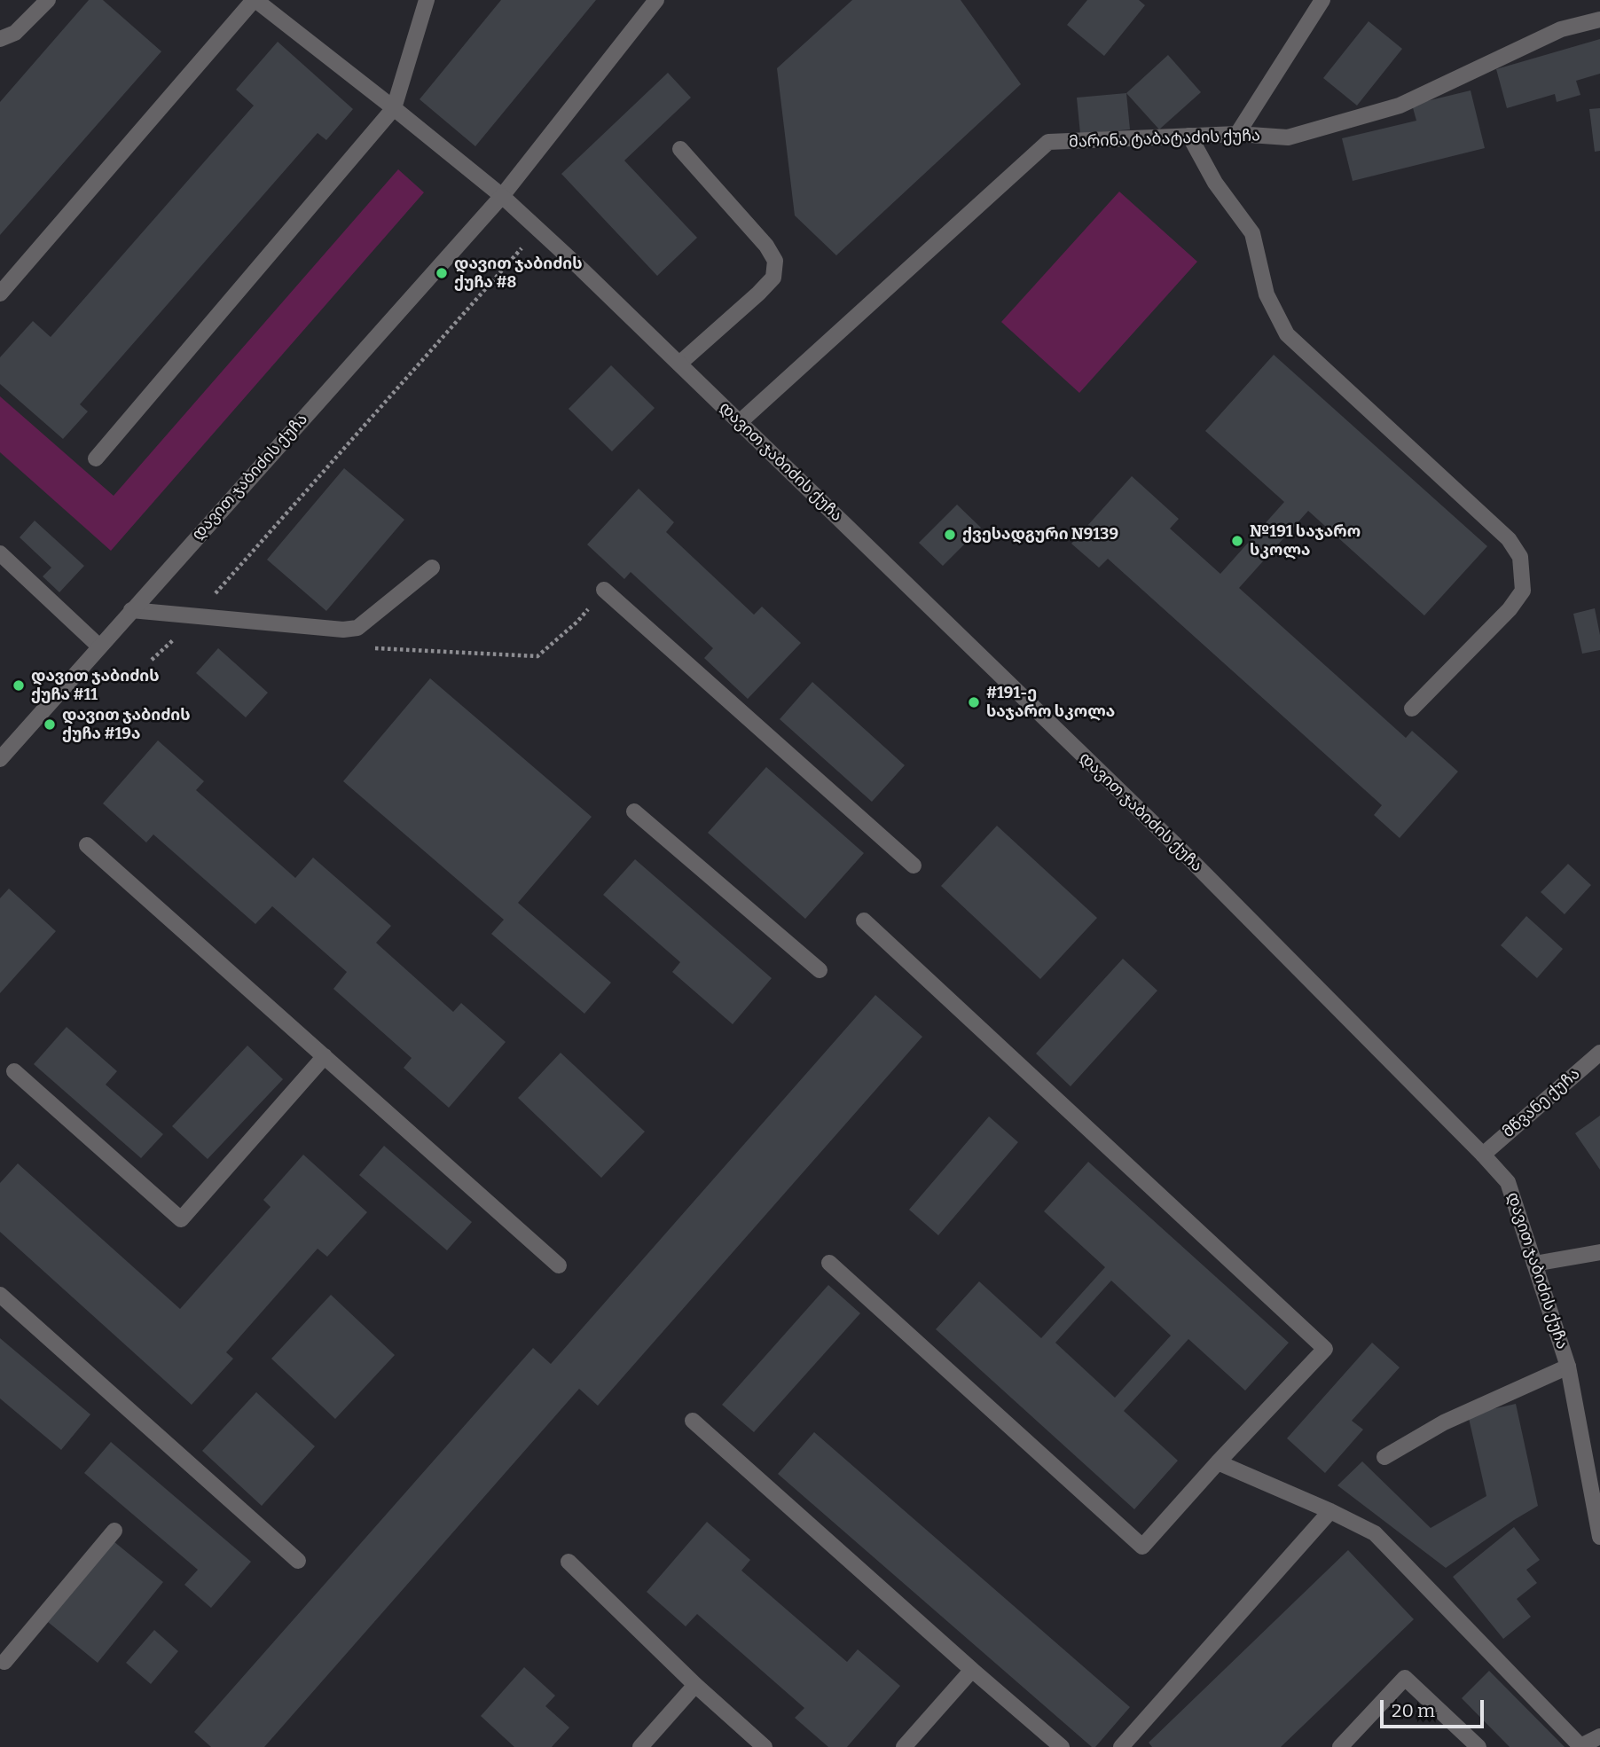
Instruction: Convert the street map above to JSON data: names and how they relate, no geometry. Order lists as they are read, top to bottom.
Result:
{
  "streets": {
    "street": ["მარინა ტაბატაძის ქუჩა", "დავით ჯაბიძის ქუჩა", "მწვანე ქუჩა"]
  },
  "crossings": [
    ["მარინა ტაბატაძის ქუჩა", "დავით ჯაბიძის ქუჩა"],
    ["დავით ჯაბიძის ქუჩა", "მწვანე ქუჩა"]
  ],
  "places": [
    "დავით ჯაბიძის ქუჩა #8",
    "ქვესადგური N9139",
    "№191 საჯარო სკოლა",
    "დავით ჯაბიძის ქუჩა #11",
    "#191-ე საჯარო სკოლა",
    "დავით ჯაბიძის ქუჩა #19ა"
  ],
  "scale_bar": "20 m"
}
